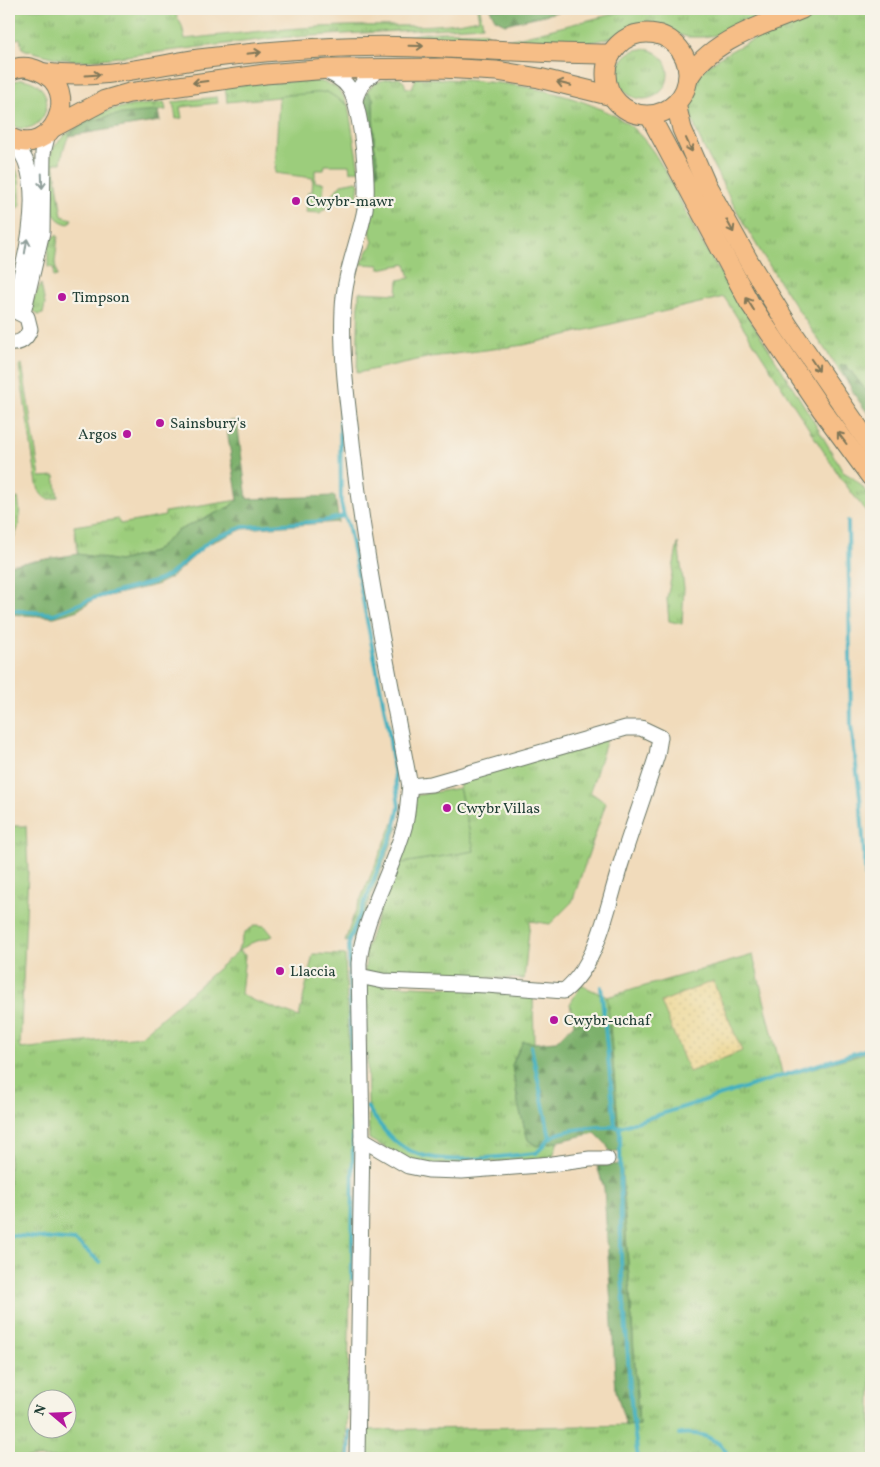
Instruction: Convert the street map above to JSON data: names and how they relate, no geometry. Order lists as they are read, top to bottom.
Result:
{
  "places": [
    "Cwybr-mawr",
    "Timpson",
    "Sainsbury's",
    "Argos",
    "Cwybr Villas",
    "Llaccia",
    "Cwybr-uchaf"
  ],
  "north": "left"
}
